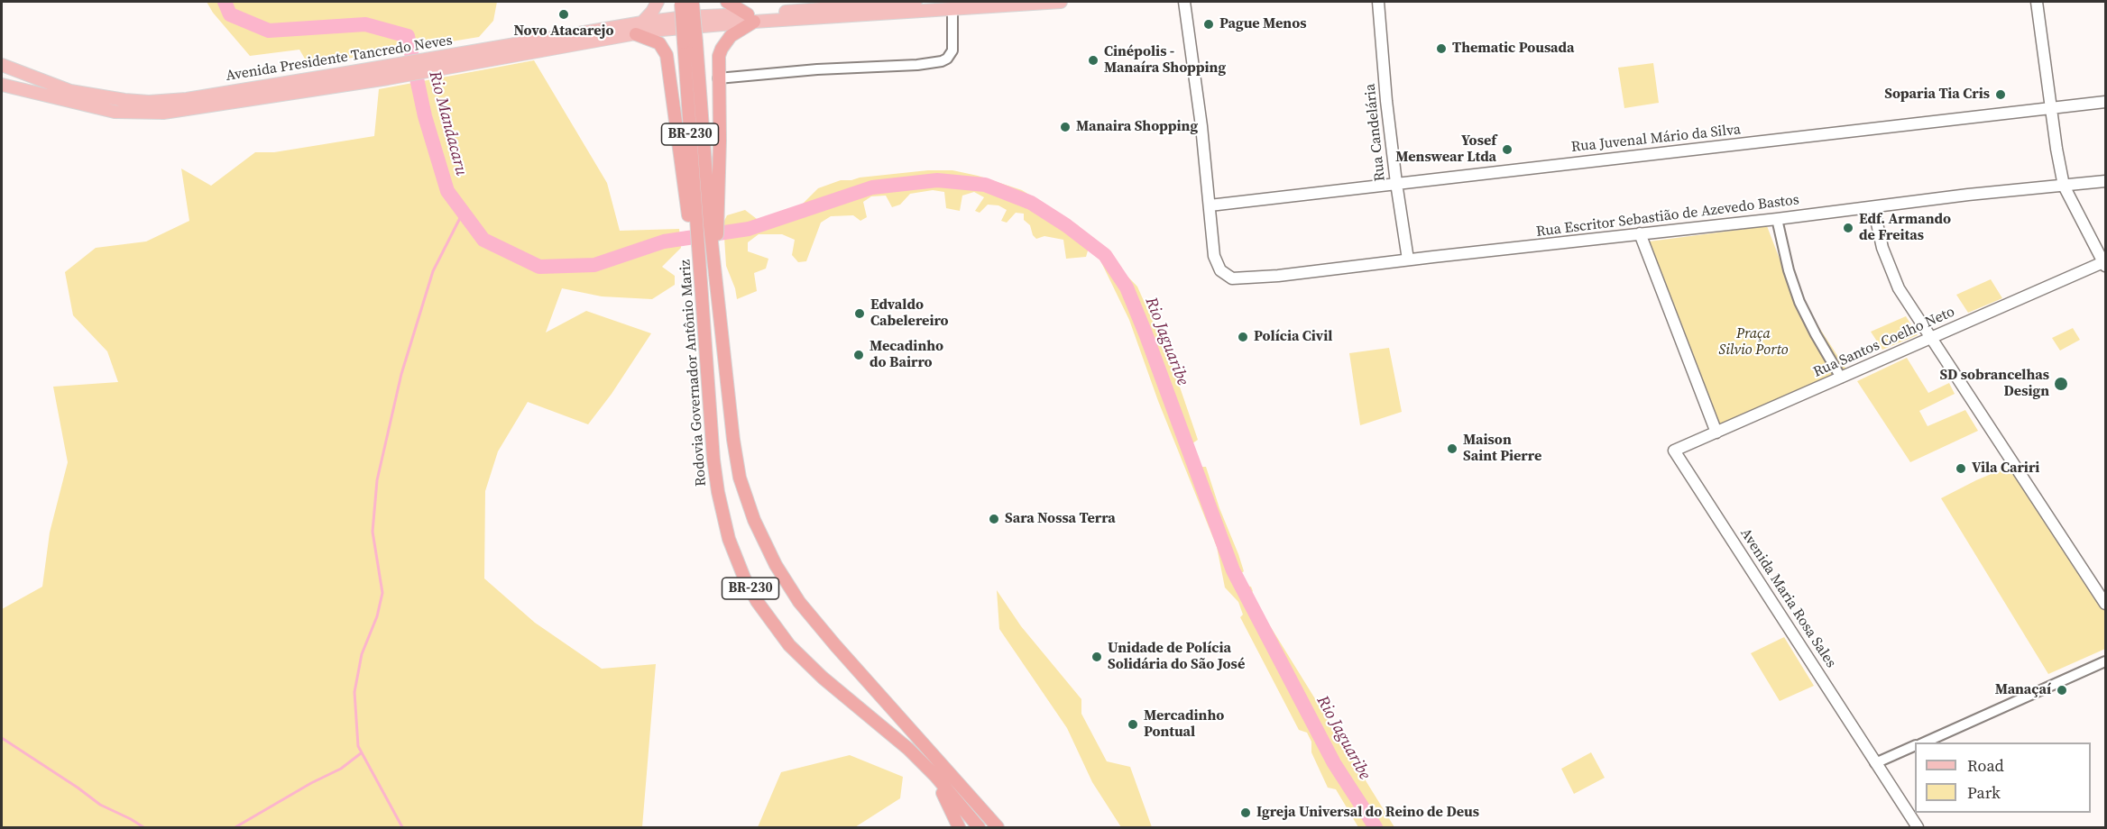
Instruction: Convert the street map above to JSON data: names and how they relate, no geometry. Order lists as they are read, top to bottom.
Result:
{
  "streets": {
    "highway": ["BR-230", "Rodovia Governador Antônio Mariz"],
    "main road": [
      "Avenida Presidente Tancredo Neves",
      "Rua Candelária",
      "Rua Juvenal Mário da Silva",
      "Rua Escritor Sebastião de Azevedo Bastos",
      "Rua Santos Coelho Neto",
      "Avenida Maria Rosa Sales"
    ]
  },
  "crossings": [
    ["Rua Candelária", "Rua Juvenal Mário da Silva"],
    ["Rua Candelária", "Rua Escritor Sebastião de Azevedo Bastos"],
    ["BR-230", "Rodovia Governador Antônio Mariz"],
    ["Rua Juvenal Mário da Silva", "Rua Escritor Sebastião de Azevedo Bastos"],
    ["Rua Santos Coelho Neto", "Avenida Maria Rosa Sales"]
  ],
  "water": ["Rio Mandacaru", "Rio Jaguaribe"],
  "parks": ["Praça Silvio Porto"],
  "places": [
    "Novo Atacarejo",
    "Pague Menos",
    "Thematic Pousada",
    "Cinépolis - Manaíra Shopping",
    "Soparia Tia Cris",
    "Manaira Shopping",
    "Yosef Menswear Ltda",
    "Edf. Armando de Freitas",
    "Edvaldo Cabelereiro",
    "Polícia Civil",
    "Mecadinho do Bairro",
    "SD sobrancelhas Design",
    "Maison Saint Pierre",
    "Vila Cariri",
    "Sara Nossa Terra",
    "Unidade de Polícia Solidária do São José",
    "Manaçaí",
    "Mercadinho Pontual",
    "Igreja Universal do Reino de Deus"
  ],
  "legend": ["Road", "Park"]
}
